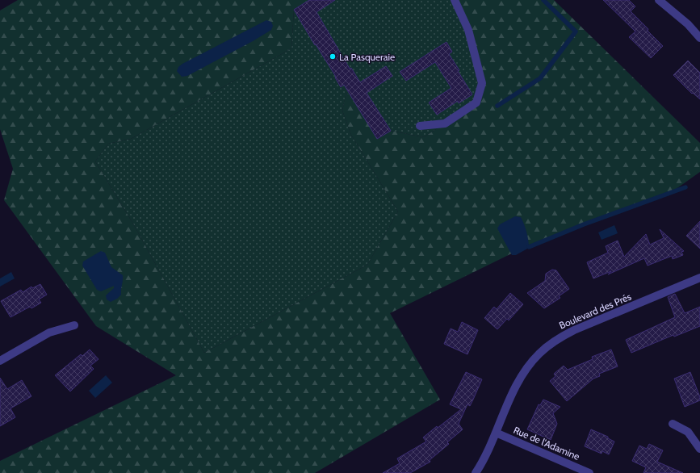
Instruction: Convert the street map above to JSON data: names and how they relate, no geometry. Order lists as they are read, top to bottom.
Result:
{
  "streets": {
    "street": ["Boulevard des Prés", "Rue de l'Adamine"]
  },
  "crossings": [
    ["Boulevard des Prés", "Rue de l'Adamine"]
  ],
  "places": ["La Pasqueraie"]
}
